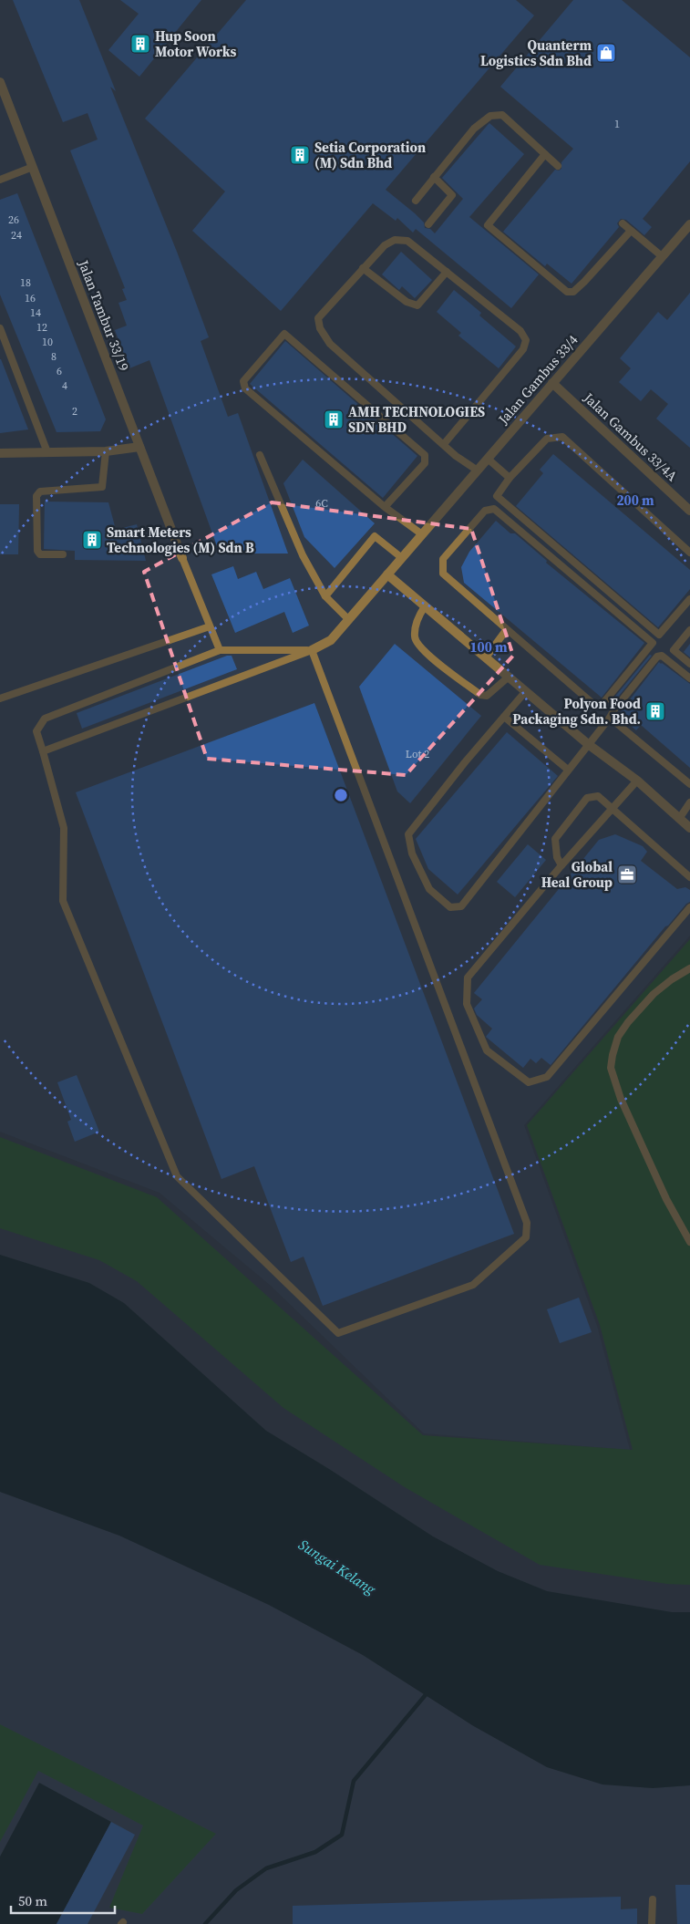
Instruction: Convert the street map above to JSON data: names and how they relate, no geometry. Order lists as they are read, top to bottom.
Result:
{
  "streets": {
    "street": ["Jalan Tambur 33/19", "Jalan Gambus 33/4", "Jalan Gambus 33/4A"]
  },
  "crossings": [
    ["Jalan Gambus 33/4", "Jalan Gambus 33/4A"]
  ],
  "water": ["Sungai Kelang"],
  "places": {
    "building": [
      "Hup Soon Motor Works",
      "Setia Corporation (M) Sdn Bhd",
      "AMH TECHNOLOGIES SDN BHD",
      "Smart Meters Technologies (M) Sdn B",
      "Polyon Food Packaging Sdn. Bhd."
    ],
    "shop": ["Quanterm Logistics Sdn Bhd"],
    "office": ["Global Heal Group"]
  },
  "house_numbers": [
    "1",
    "26",
    "24",
    "18",
    "16",
    "14",
    "12",
    "10",
    "8",
    "6",
    "4",
    "2",
    "6C",
    "Lot 2"
  ],
  "scale_bar": "50 m",
  "rings": ["200 m", "100 m"]
}
